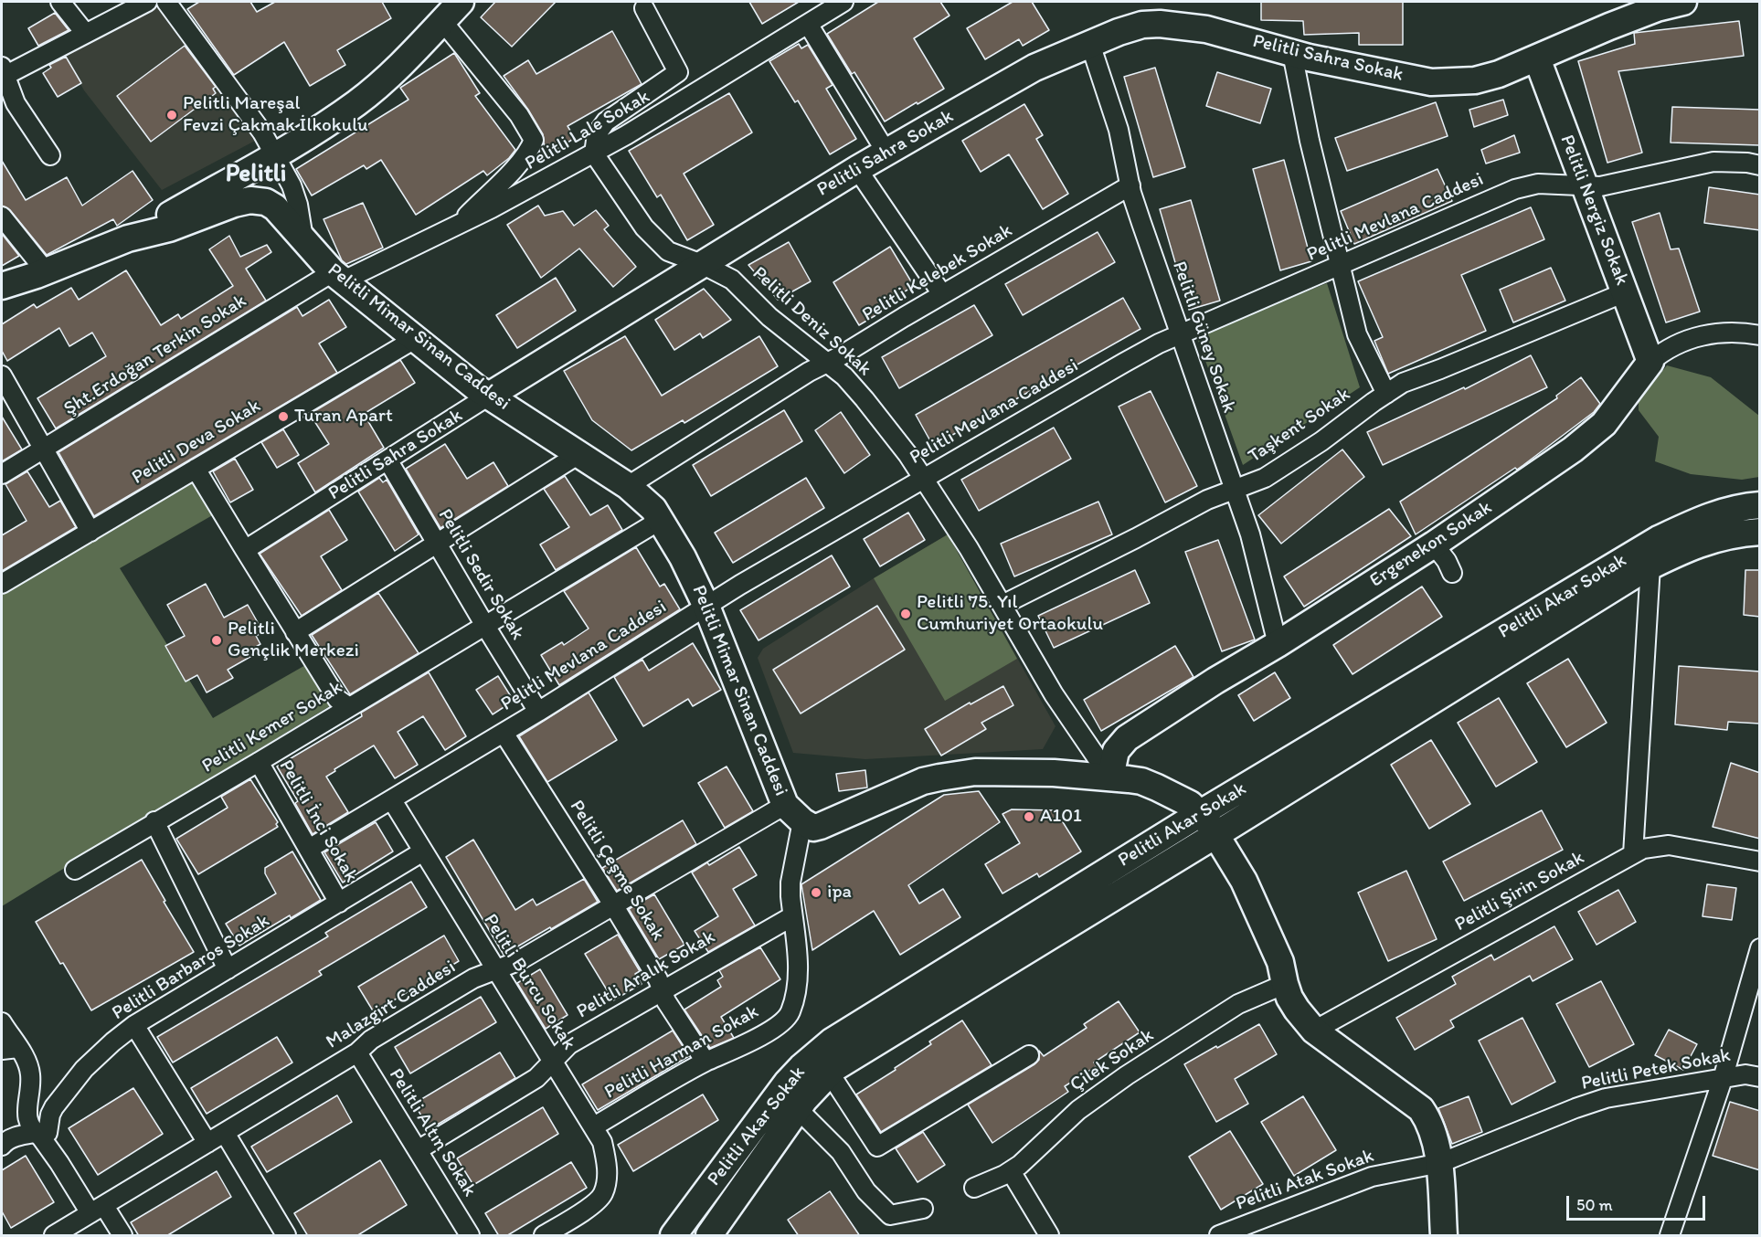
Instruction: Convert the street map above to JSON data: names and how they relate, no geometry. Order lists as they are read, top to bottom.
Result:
{
  "streets": {
    "street": [
      "Pelitli Sahra Sokak",
      "Pelitli Lale Sokak",
      "Pelitli Nergiz Sokak",
      "Pelitli Mevlana Caddesi",
      "Pelitli Kelebek Sokak",
      "Pelitli Deniz Sokak",
      "Pelitli Mimar Sinan Caddesi",
      "Pelitli Güney Sokak",
      "Şht.Erdoğan Terkin Sokak",
      "Taşkent Sokak",
      "Pelitli Deva Sokak",
      "Ergenekon Sokak",
      "Pelitli Sedir Sokak",
      "Pelitli Akar Sokak",
      "Pelitli Kemer Sokak",
      "Pelitli İnci Sokak",
      "Pelitli Çeşme Sokak",
      "Pelitli Şirin Sokak",
      "Pelitli Barbaros Sokak",
      "Pelitli Aralık Sokak",
      "Pelitli Burcu Sokak",
      "Malazgirt Caddesi",
      "Pelitli Harman Sokak",
      "Çilek Sokak",
      "Pelitli Petek Sokak",
      "Pelitli Altın Sokak",
      "Pelitli Atak Sokak"
    ]
  },
  "crossings": [
    ["Pelitli Sahra Sokak", "Pelitli Nergiz Sokak"],
    ["Pelitli Sahra Sokak", "Pelitli Deniz Sokak"],
    ["Pelitli Sahra Sokak", "Pelitli Mimar Sinan Caddesi"],
    ["Pelitli Sahra Sokak", "Pelitli Güney Sokak"],
    ["Pelitli Sahra Sokak", "Pelitli Sedir Sokak"],
    ["Pelitli Lale Sokak", "Pelitli Deniz Sokak"],
    ["Pelitli Lale Sokak", "Pelitli Mimar Sinan Caddesi"],
    ["Pelitli Lale Sokak", "Şht.Erdoğan Terkin Sokak"],
    ["Pelitli Nergiz Sokak", "Pelitli Mevlana Caddesi"],
    ["Pelitli Nergiz Sokak", "Taşkent Sokak"],
    ["Pelitli Nergiz Sokak", "Ergenekon Sokak"],
    ["Pelitli Mevlana Caddesi", "Pelitli Deniz Sokak"],
    ["Pelitli Mevlana Caddesi", "Pelitli Mimar Sinan Caddesi"],
    ["Pelitli Mevlana Caddesi", "Pelitli Güney Sokak"],
    ["Pelitli Mevlana Caddesi", "Pelitli Sedir Sokak"],
    ["Pelitli Mevlana Caddesi", "Pelitli İnci Sokak"],
    ["Pelitli Mevlana Caddesi", "Pelitli Çeşme Sokak"],
    ["Pelitli Mevlana Caddesi", "Pelitli Burcu Sokak"],
    ["Pelitli Kelebek Sokak", "Pelitli Deniz Sokak"],
    ["Pelitli Kelebek Sokak", "Pelitli Mimar Sinan Caddesi"],
    ["Pelitli Kelebek Sokak", "Pelitli Güney Sokak"],
    ["Pelitli Deniz Sokak", "Taşkent Sokak"],
    ["Pelitli Deniz Sokak", "Ergenekon Sokak"],
    ["Pelitli Mimar Sinan Caddesi", "Şht.Erdoğan Terkin Sokak"],
    ["Pelitli Mimar Sinan Caddesi", "Pelitli Deva Sokak"],
    ["Pelitli Mimar Sinan Caddesi", "Pelitli Kemer Sokak"],
    ["Pelitli Mimar Sinan Caddesi", "Malazgirt Caddesi"],
    ["Pelitli Güney Sokak", "Taşkent Sokak"],
    ["Pelitli Güney Sokak", "Ergenekon Sokak"],
    ["Pelitli Sedir Sokak", "Pelitli Kemer Sokak"],
    ["Pelitli Kemer Sokak", "Pelitli İnci Sokak"],
    ["Pelitli İnci Sokak", "Pelitli Barbaros Sokak"],
    ["Pelitli Çeşme Sokak", "Pelitli Aralık Sokak"],
    ["Pelitli Çeşme Sokak", "Malazgirt Caddesi"],
    ["Pelitli Çeşme Sokak", "Pelitli Harman Sokak"],
    ["Pelitli Barbaros Sokak", "Pelitli Burcu Sokak"],
    ["Pelitli Aralık Sokak", "Pelitli Burcu Sokak"],
    ["Pelitli Aralık Sokak", "Pelitli Harman Sokak"],
    ["Pelitli Aralık Sokak", "Pelitli Altın Sokak"],
    ["Pelitli Burcu Sokak", "Malazgirt Caddesi"],
    ["Pelitli Burcu Sokak", "Pelitli Harman Sokak"],
    ["Malazgirt Caddesi", "Pelitli Altın Sokak"],
    ["Pelitli Petek Sokak", "Pelitli Atak Sokak"]
  ],
  "districts": ["Pelitli"],
  "places": [
    "Pelitli Mareşal Fevzi Çakmak İlkokulu",
    "Turan Apart",
    "Pelitli 75. Yıl Cumhuriyet Ortaokulu",
    "Pelitli Gençlik Merkezi",
    "A101",
    "ipa"
  ],
  "scale_bar": "50 m"
}
